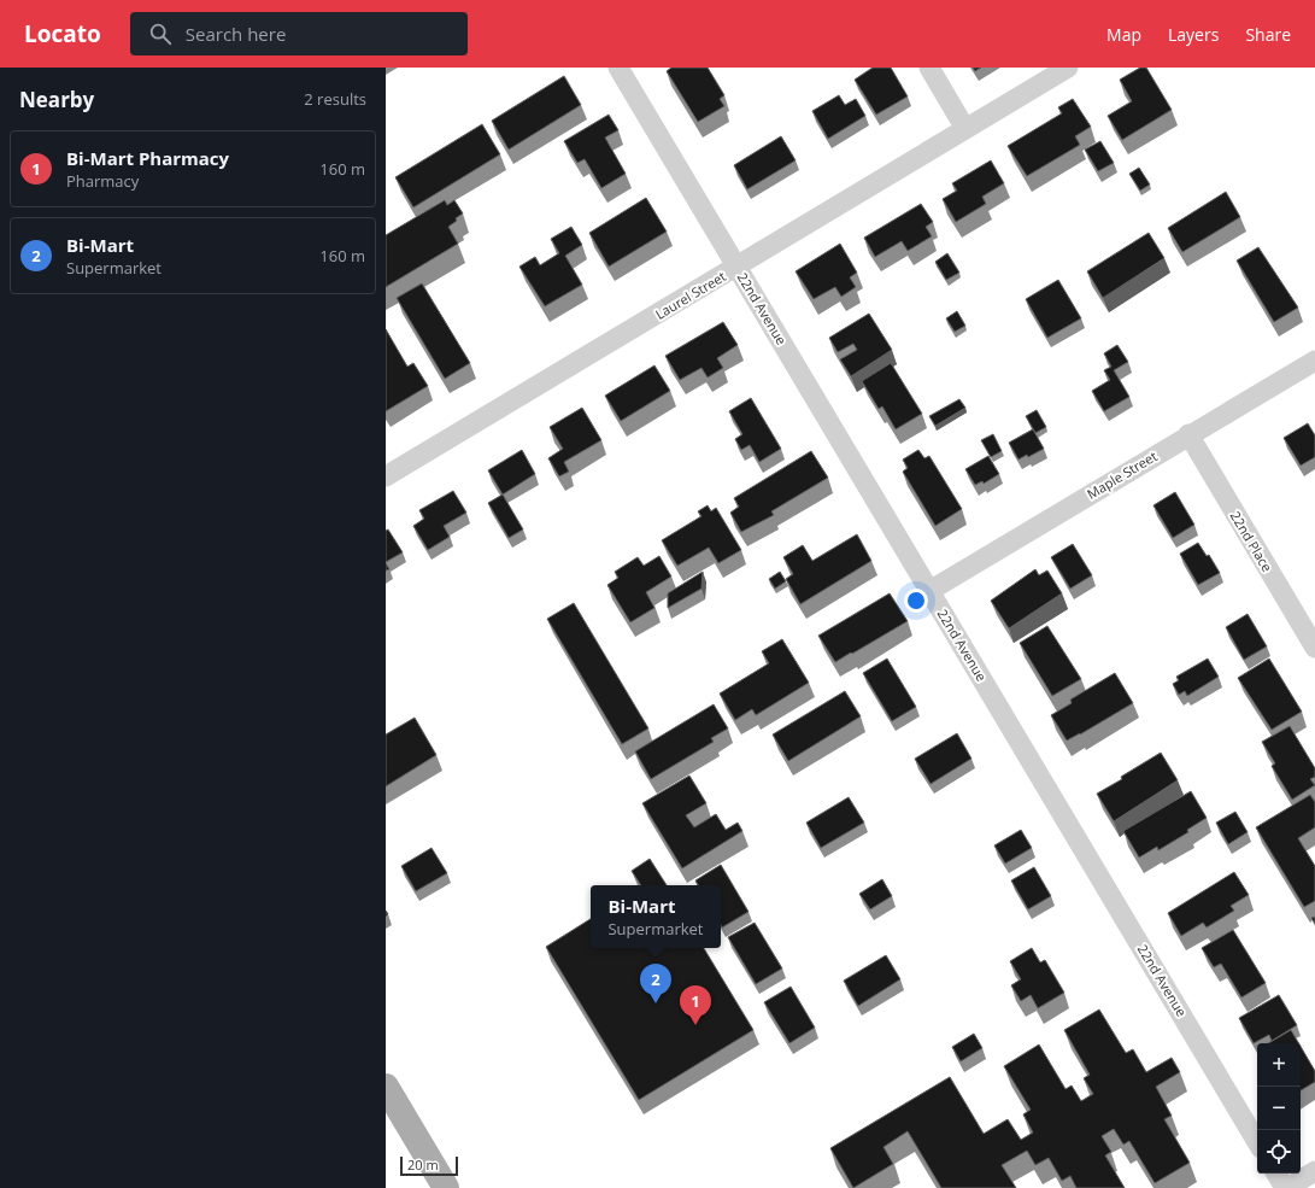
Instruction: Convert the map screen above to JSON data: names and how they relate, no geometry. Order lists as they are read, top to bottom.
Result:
{
  "streets": {
    "street": [
      "Laurel Street",
      "22nd Avenue",
      "Maple Street",
      "22nd Place"
    ]
  },
  "crossings": [
    ["Laurel Street", "22nd Avenue"],
    ["22nd Avenue", "Maple Street"],
    ["Maple Street", "22nd Place"]
  ],
  "scale_bar": "20 m",
  "page": {
    "header": "Locato",
    "search": "Search here",
    "nav": ["Map", "Layers", "Share"],
    "heading": ["Nearby", "2 results"],
    "list": [
      {
        "mark": "1",
        "name": "Bi-Mart Pharmacy",
        "note": "Pharmacy",
        "value": "160 m"
      },
      {
        "mark": "2",
        "name": "Bi-Mart",
        "note": "Supermarket",
        "value": "160 m"
      }
    ],
    "popup": ["Bi-Mart", "Supermarket"],
    "pins": ["2", "1"],
    "map_buttons": ["+", "−"],
    "scale": "20 m"
  }
}
